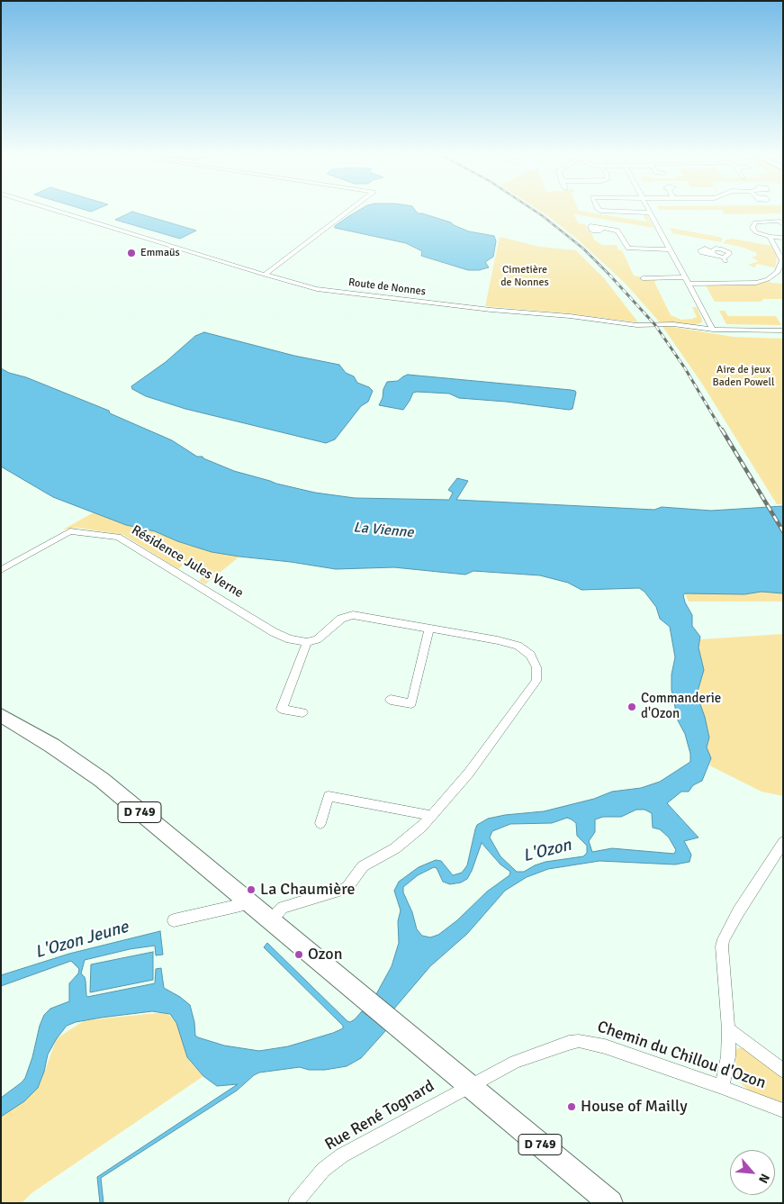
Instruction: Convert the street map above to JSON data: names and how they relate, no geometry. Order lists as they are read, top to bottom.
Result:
{
  "streets": {
    "main road": ["D 749"],
    "street": [
      "Route de Nonnes",
      "Résidence Jules Verne",
      "Chemin du Chillou d'Ozon",
      "Rue René Tognard"
    ]
  },
  "crossings": [
    ["D 749", "Chemin du Chillou d'Ozon"],
    ["D 749", "Rue René Tognard"],
    ["Chemin du Chillou d'Ozon", "Rue René Tognard"]
  ],
  "water": ["La Vienne", "L'Ozon", "L'Ozon Jeune"],
  "parks": ["Cimetière de Nonnes", "Aire de jeux Baden Powell"],
  "places": [
    "Emmaüs",
    "Commanderie d'Ozon",
    "La Chaumière",
    "Ozon",
    "House of Mailly"
  ],
  "north": "bottom right"
}
